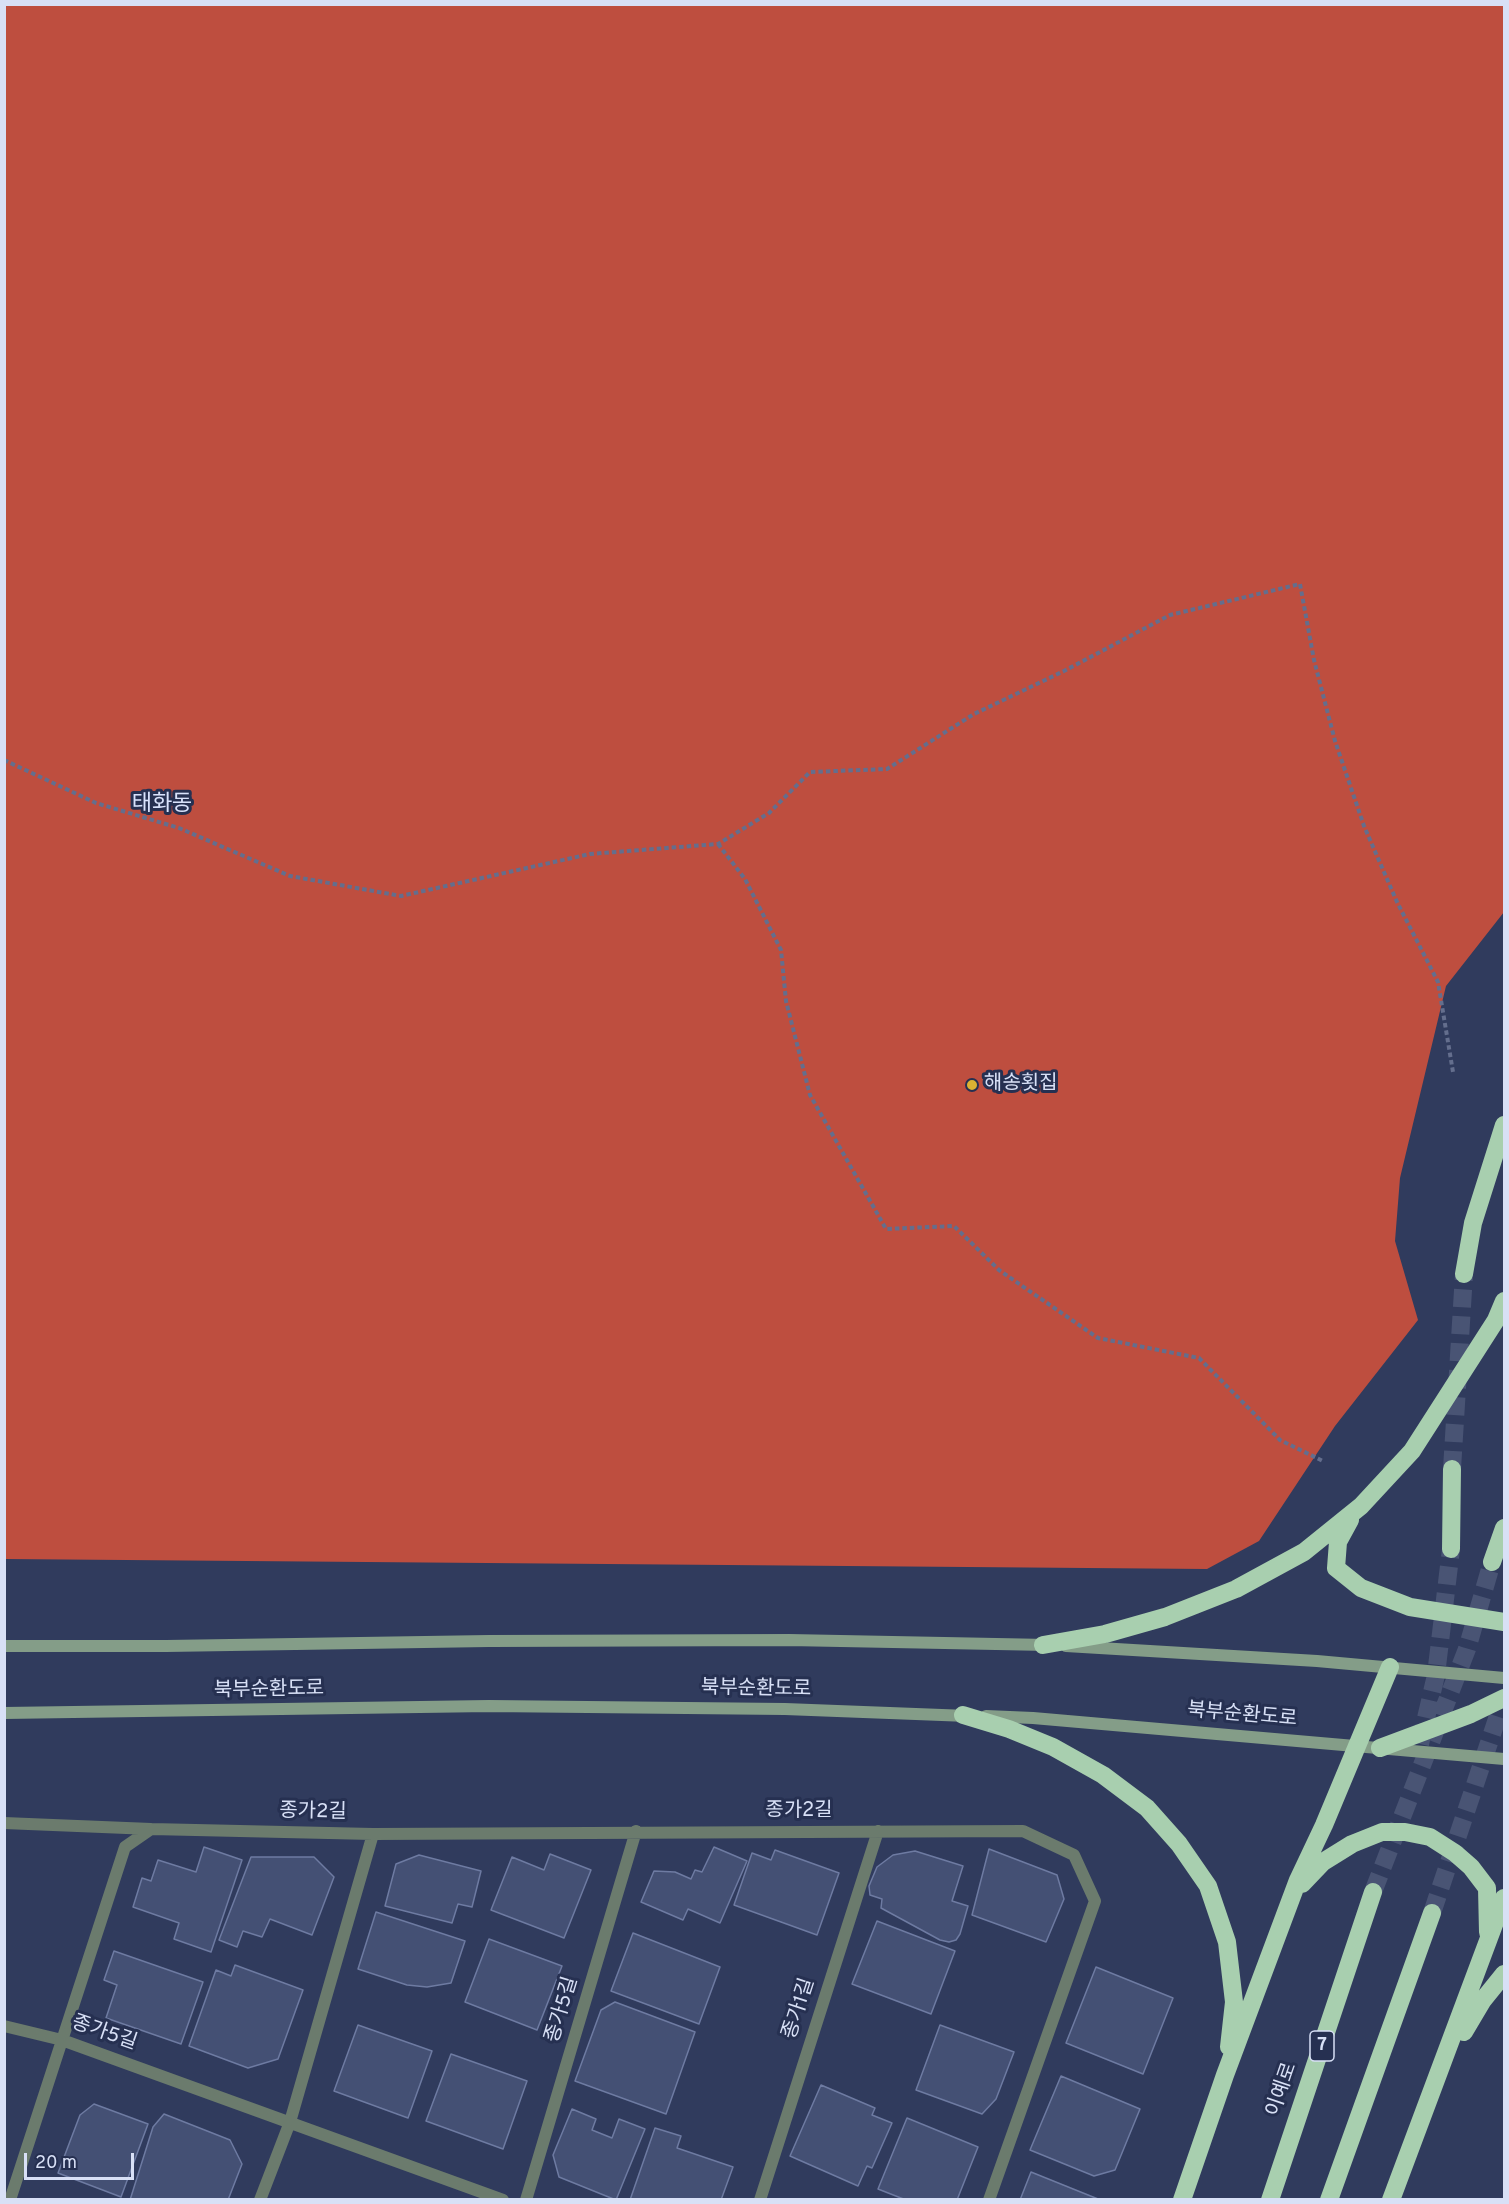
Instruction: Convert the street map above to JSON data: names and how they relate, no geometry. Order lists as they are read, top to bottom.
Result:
{
  "streets": {
    "highway": ["7", "이예로"],
    "main road": ["북부순환도로"],
    "street": ["종가2길", "종가1길", "종가5길"]
  },
  "crossings": [
    ["종가2길", "종가1길"],
    ["종가2길", "종가5길"]
  ],
  "districts": ["태화동"],
  "places": ["해송횟집"],
  "scale_bar": "20 m"
}
